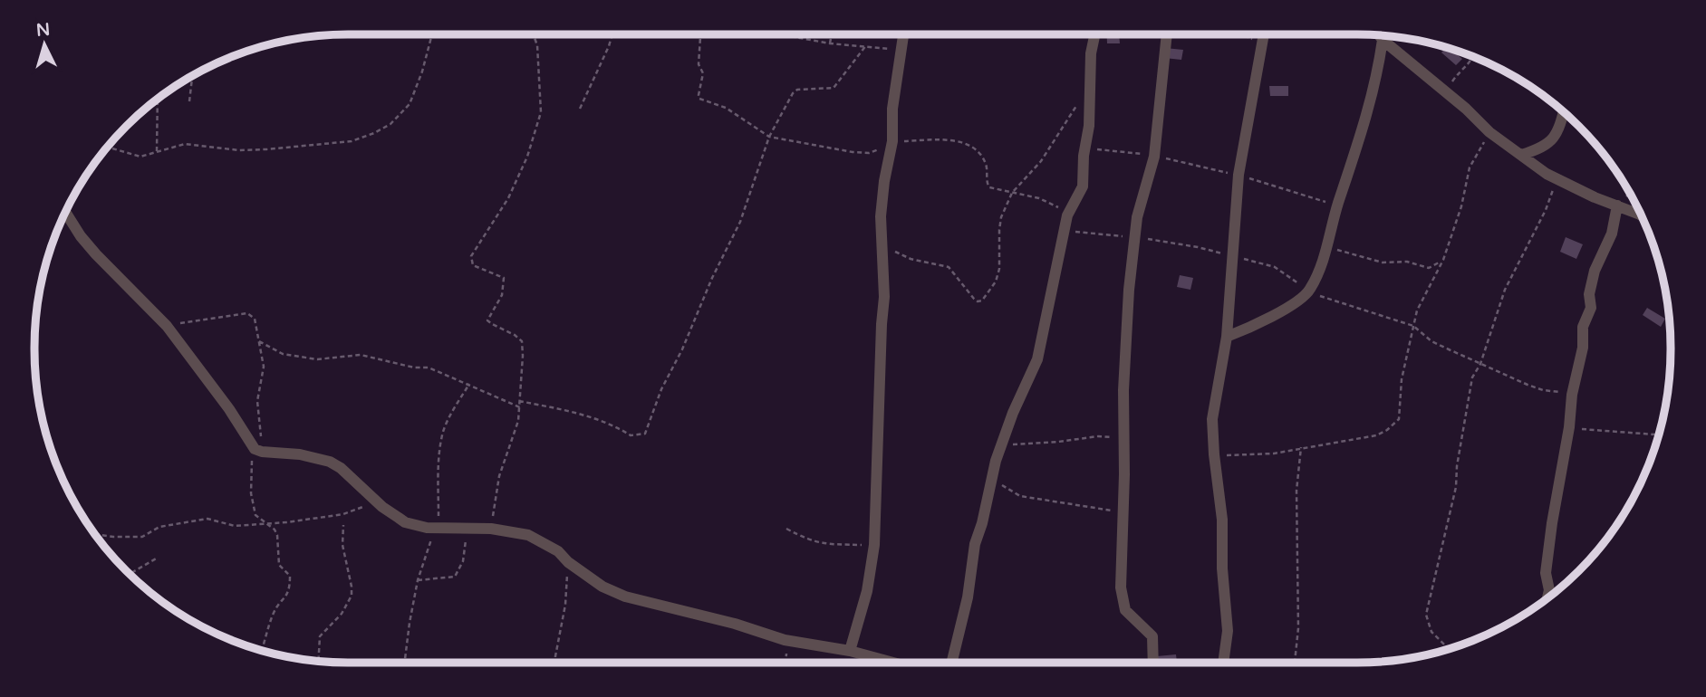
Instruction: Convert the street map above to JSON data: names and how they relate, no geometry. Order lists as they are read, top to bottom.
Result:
{
  "north": "top"
}
